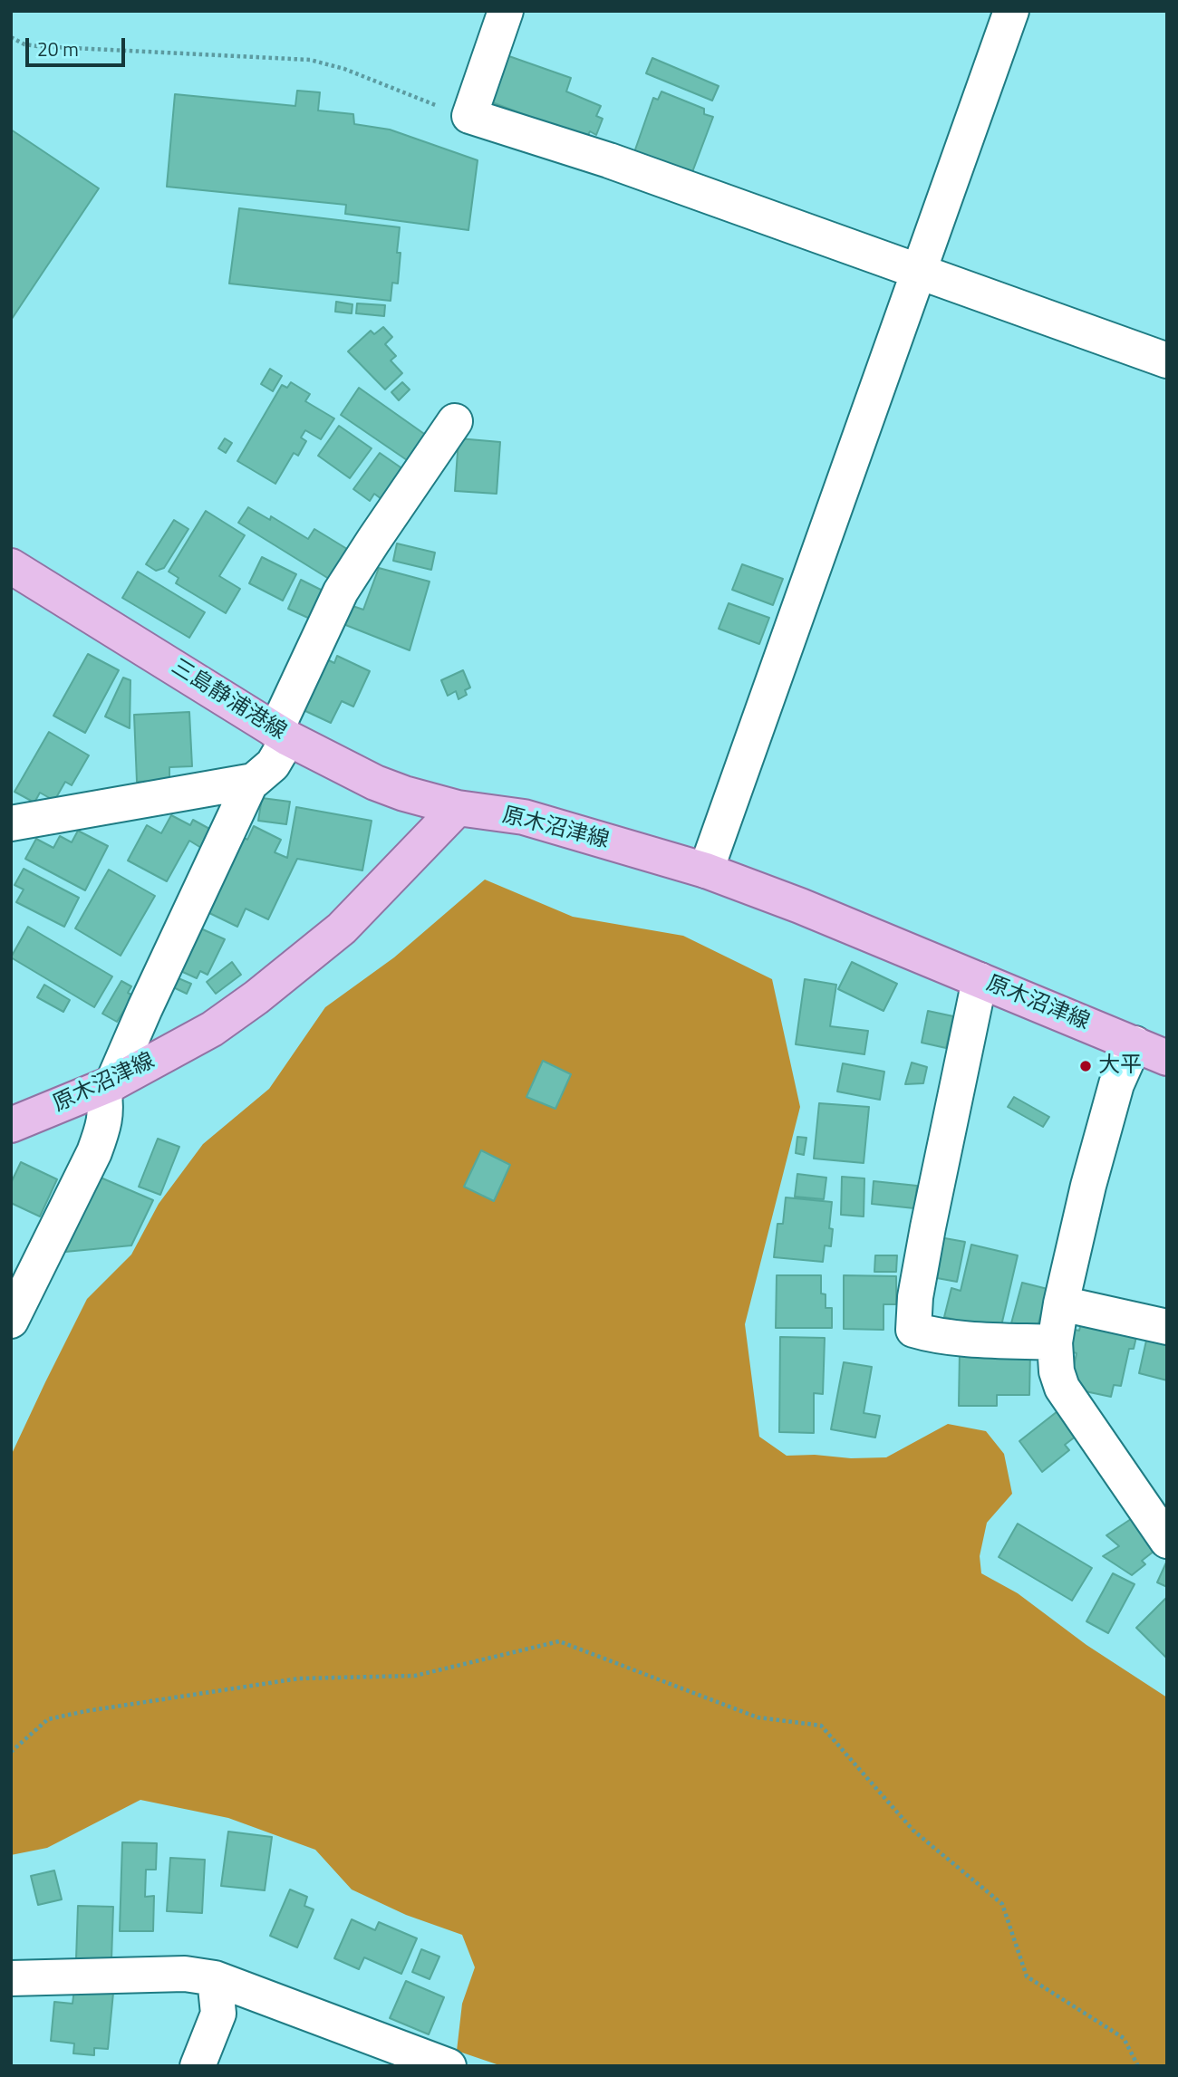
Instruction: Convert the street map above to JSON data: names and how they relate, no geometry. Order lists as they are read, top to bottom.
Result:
{
  "streets": {
    "main road": ["三島静浦港線", "原木沼津線"]
  },
  "crossings": [
    ["三島静浦港線", "原木沼津線"]
  ],
  "places": ["大平"],
  "scale_bar": "20 m"
}
